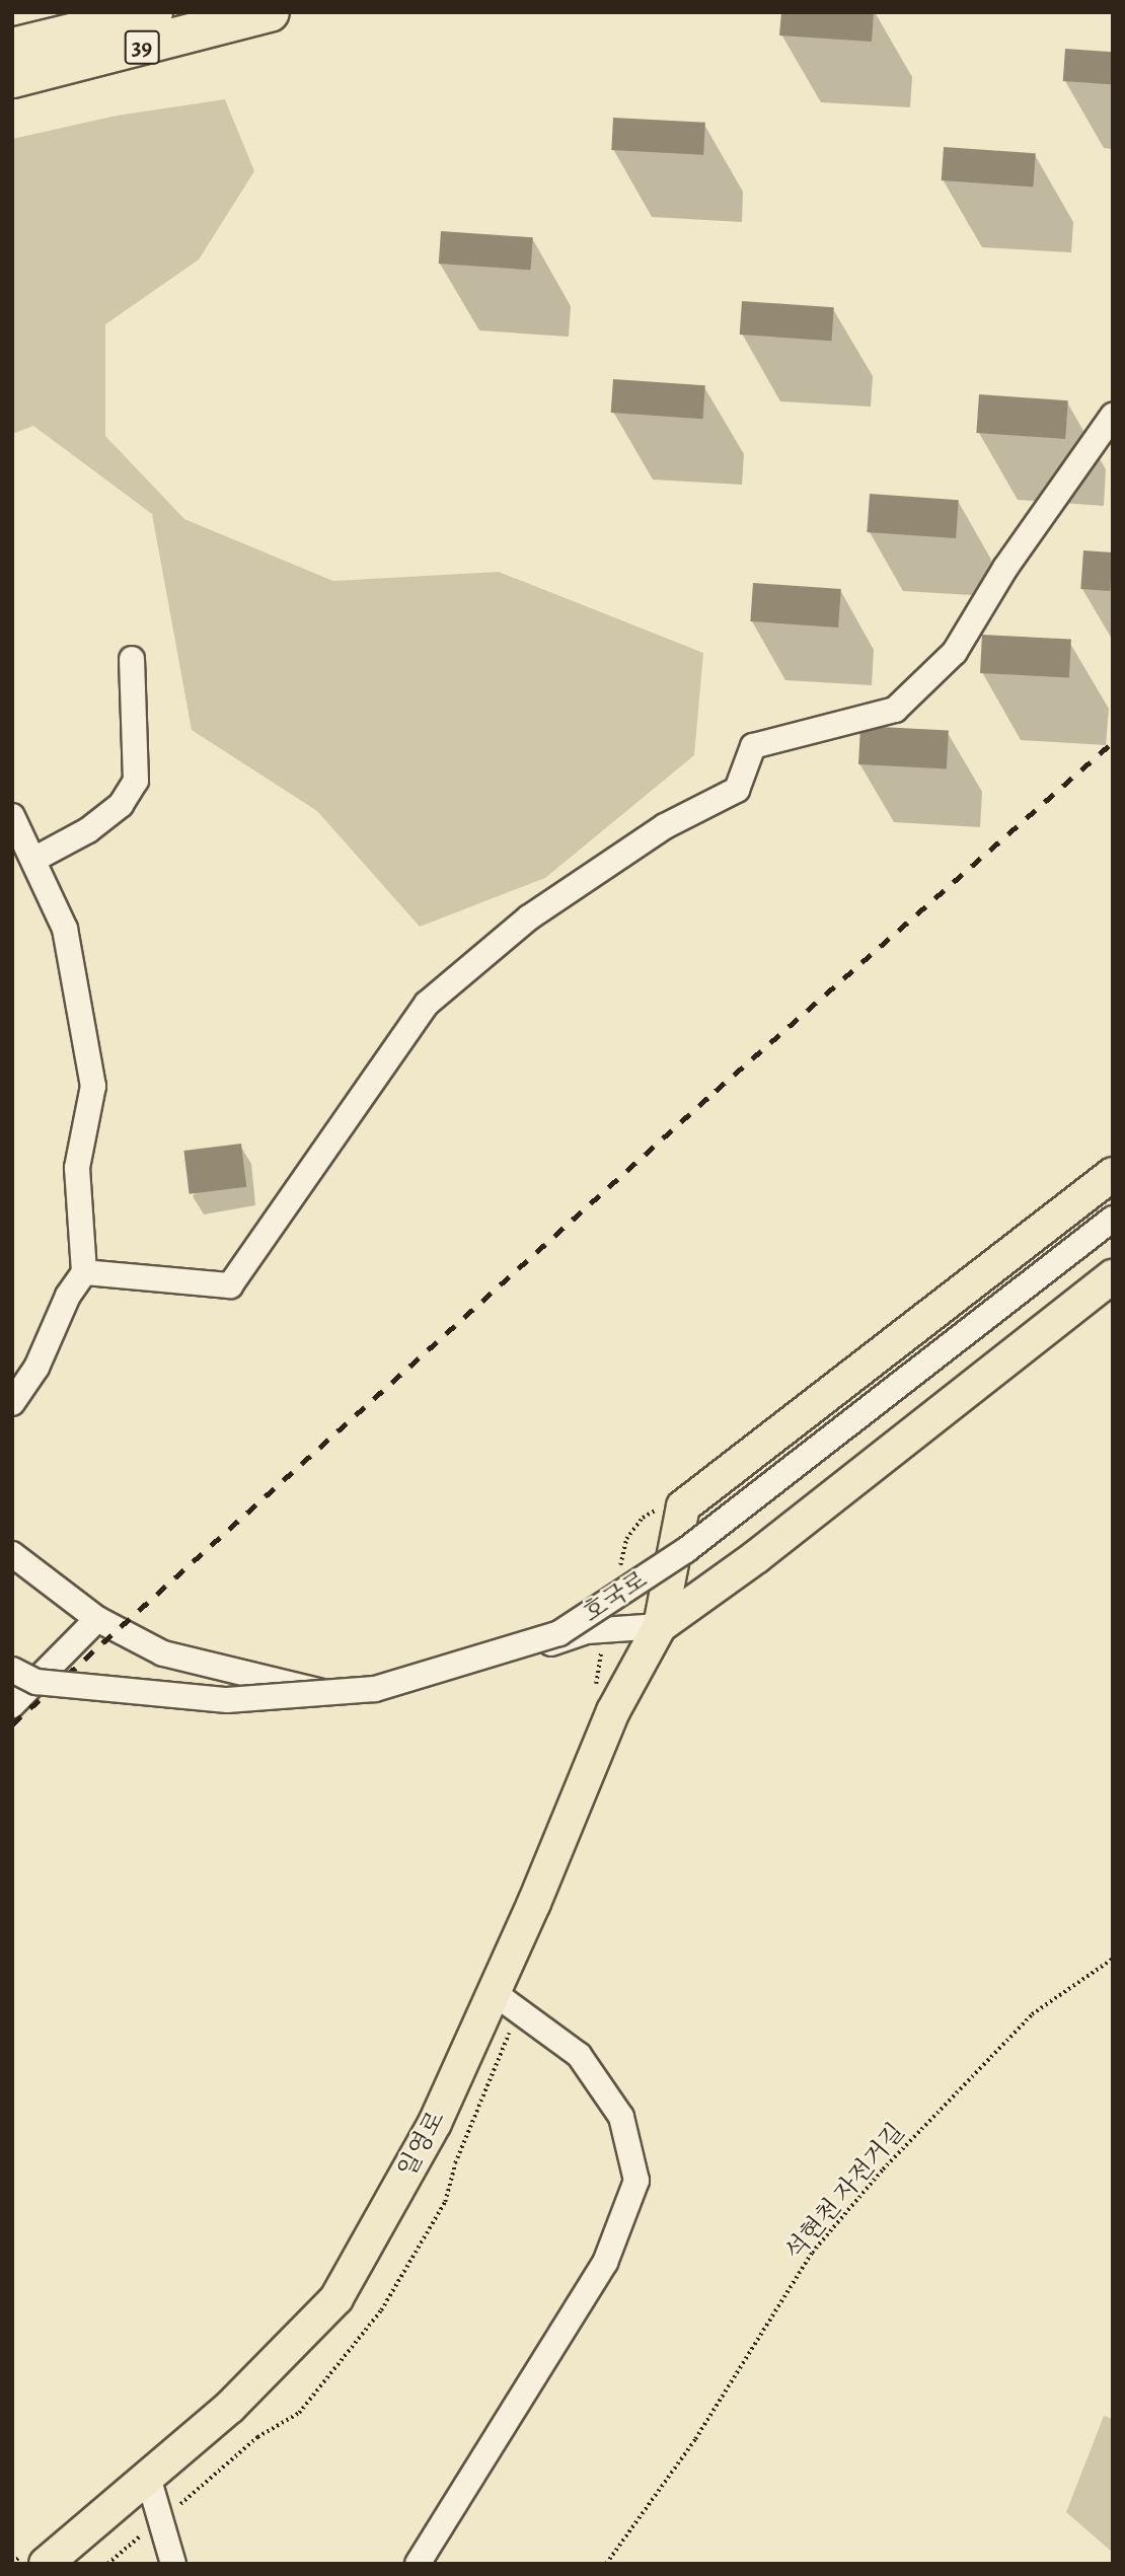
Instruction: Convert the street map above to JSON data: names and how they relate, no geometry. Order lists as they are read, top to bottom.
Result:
{
  "streets": {
    "highway": ["39"],
    "main road": ["일영로"],
    "street": ["호국로"],
    "path": ["석현천 자전거길"]
  }
}
